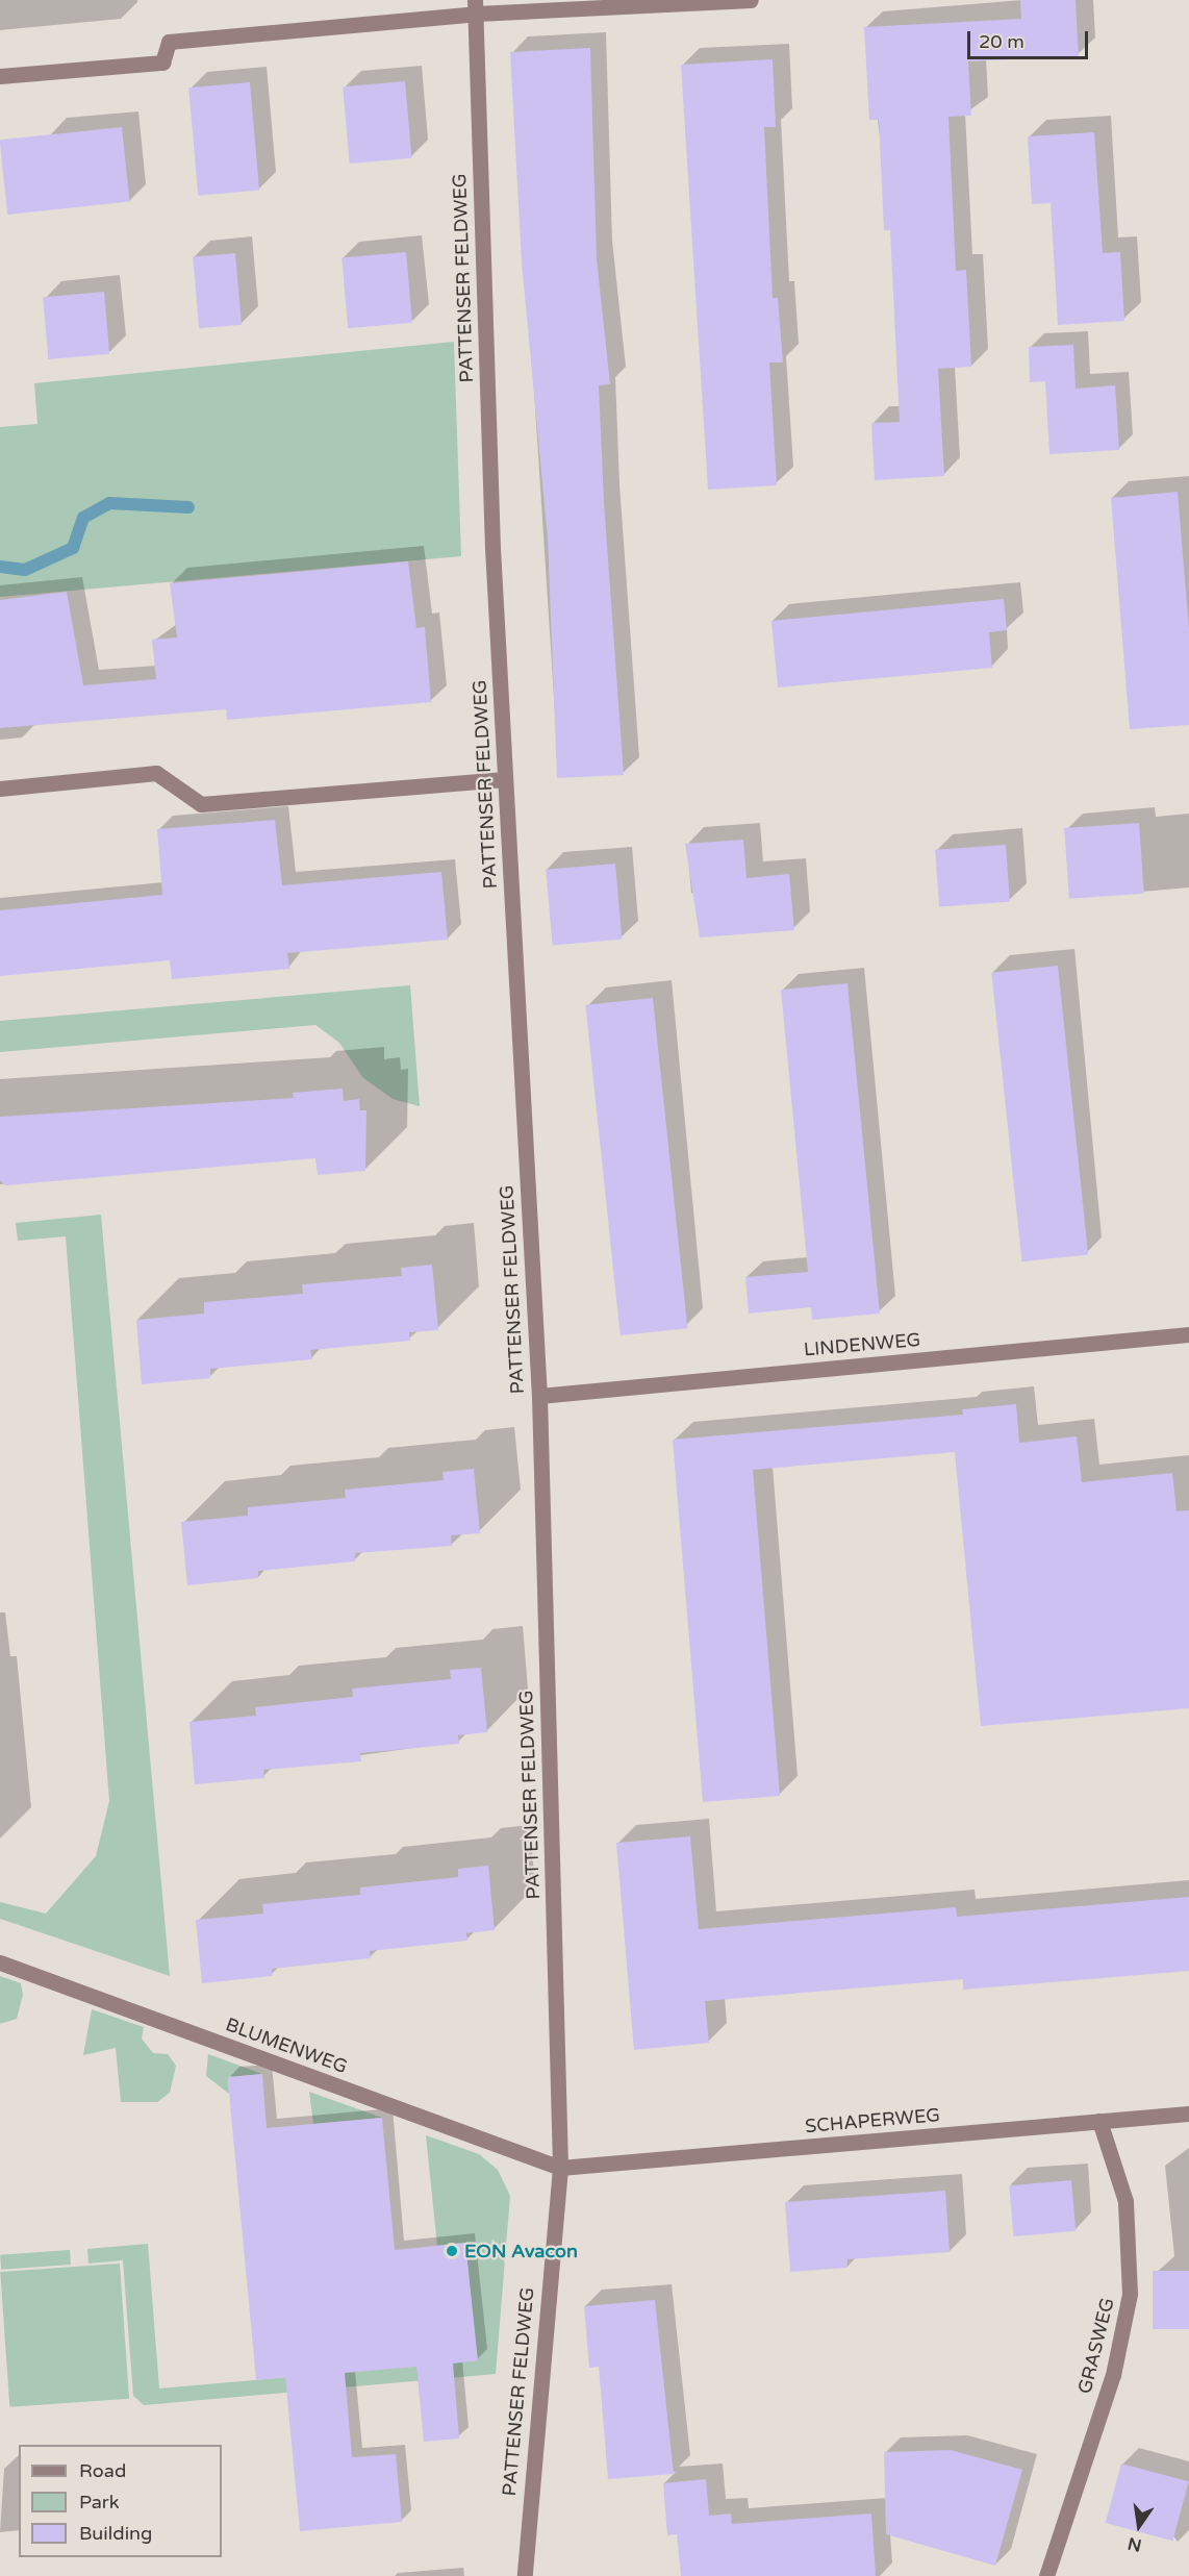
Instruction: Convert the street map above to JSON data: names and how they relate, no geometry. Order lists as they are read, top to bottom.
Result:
{
  "streets": {
    "street": [
      "PATTENSER FELDWEG",
      "LINDENWEG",
      "BLUMENWEG",
      "SCHAPERWEG",
      "GRASWEG"
    ]
  },
  "crossings": [
    ["PATTENSER FELDWEG", "LINDENWEG"],
    ["PATTENSER FELDWEG", "BLUMENWEG"],
    ["PATTENSER FELDWEG", "SCHAPERWEG"],
    ["BLUMENWEG", "SCHAPERWEG"],
    ["SCHAPERWEG", "GRASWEG"]
  ],
  "places": ["EON Avacon"],
  "legend": ["Road", "Park", "Building"],
  "scale_bar": "20 m",
  "north": "bottom"
}
